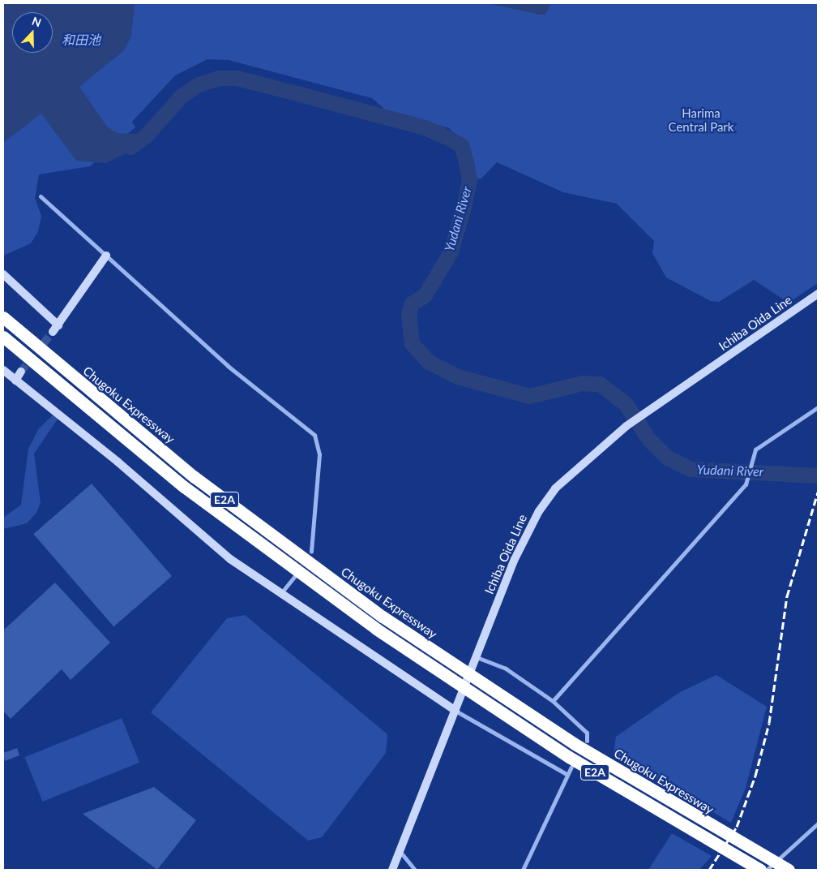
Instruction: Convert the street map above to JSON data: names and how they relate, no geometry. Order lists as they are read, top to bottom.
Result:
{
  "streets": {
    "highway": ["Chugoku Expressway", "E2A"],
    "main road": ["Ichiba Oida Line"]
  },
  "water": ["和田池", "Yudani River"],
  "parks": ["Harima Central Park"],
  "north": "top"
}
